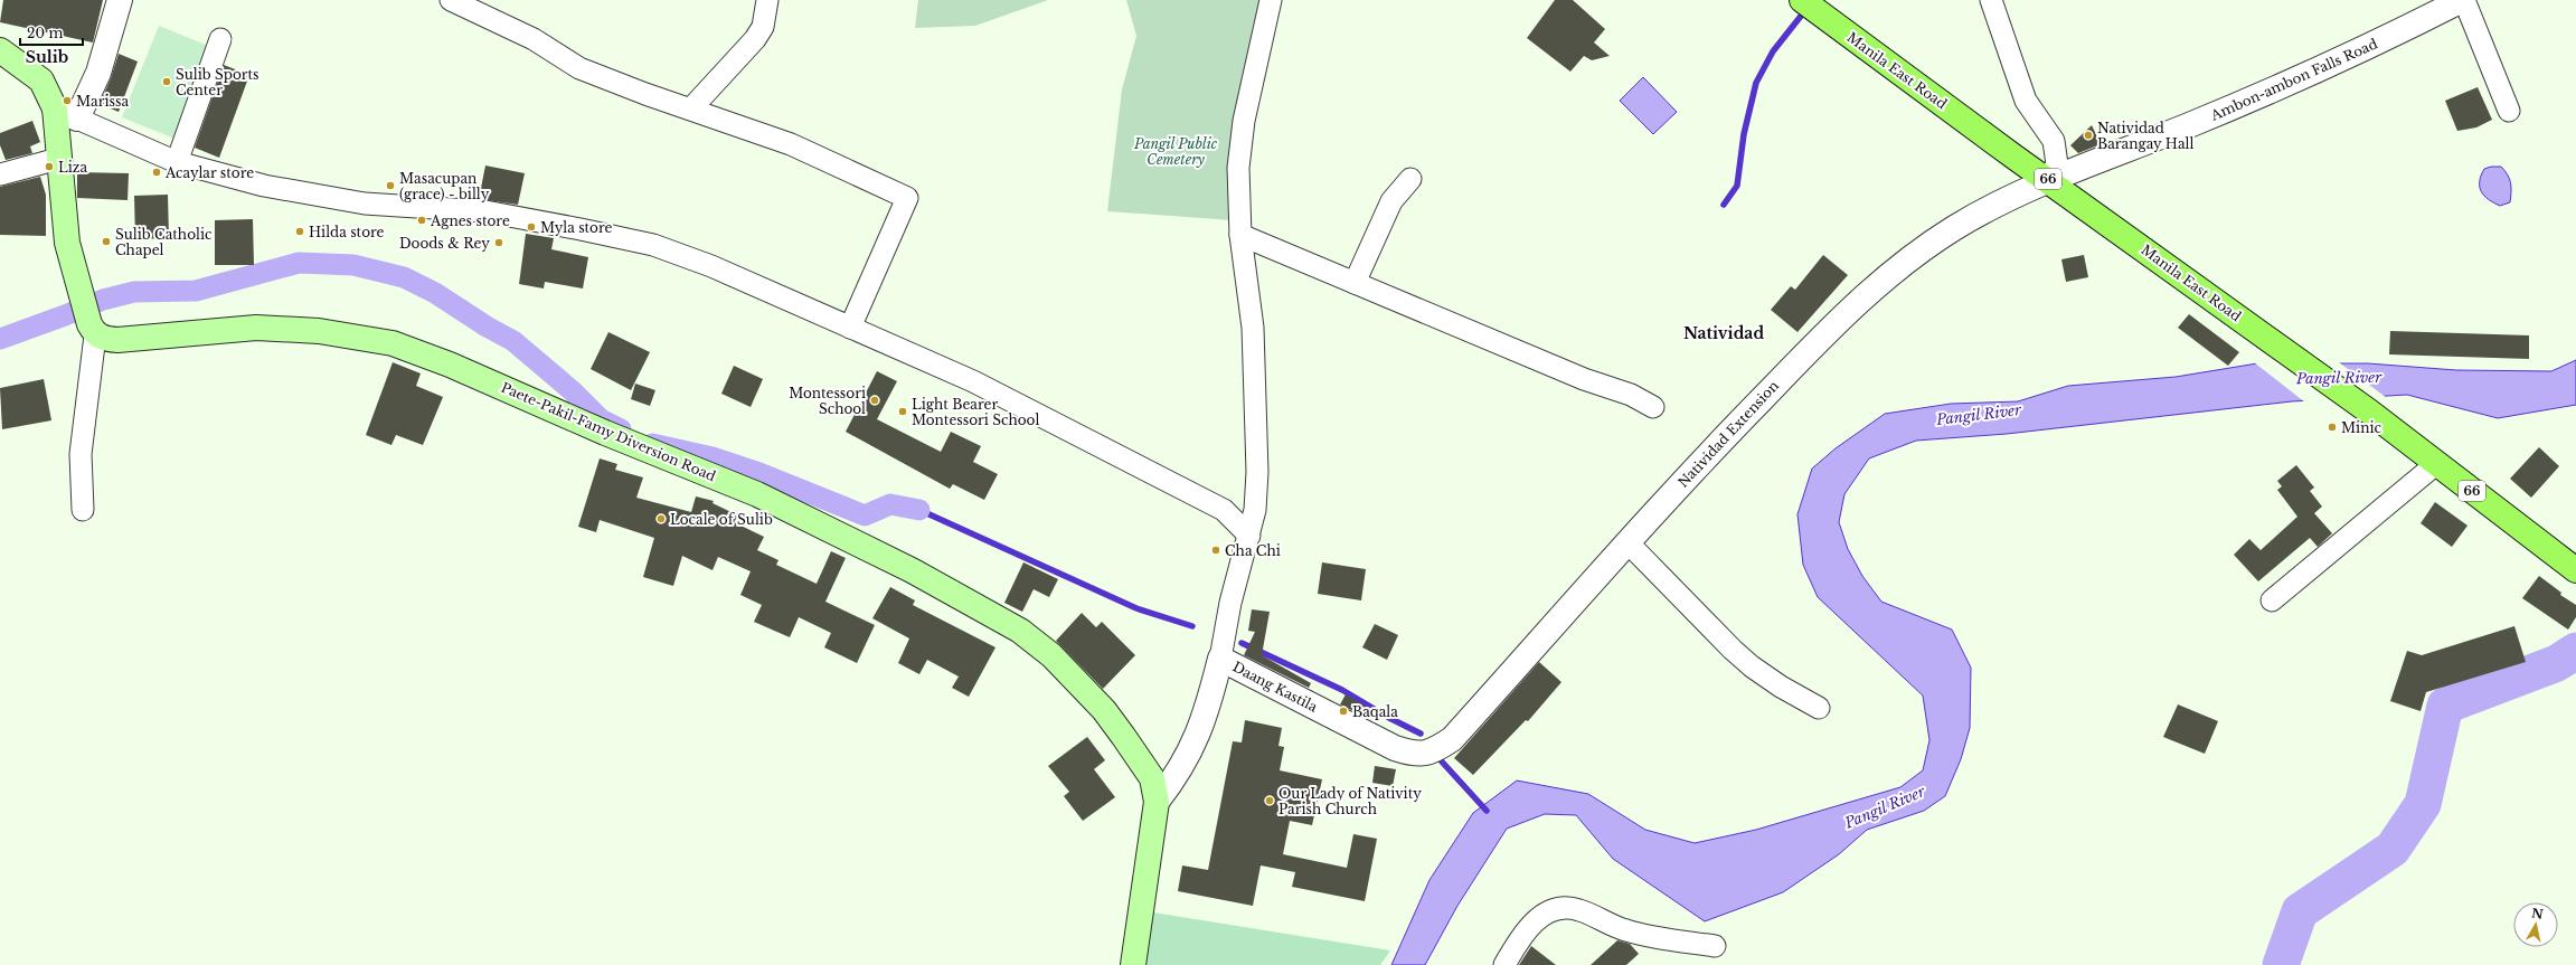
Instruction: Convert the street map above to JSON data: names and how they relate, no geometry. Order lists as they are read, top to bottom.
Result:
{
  "streets": {
    "main road": ["Manila East Road", "66", "Paete-Pakil-Famy Diversion Road"],
    "street": ["Ambon-ambon Falls Road", "Natividad Extension", "Daang Kastila"]
  },
  "crossings": [
    ["Manila East Road", "Ambon-ambon Falls Road"],
    ["Manila East Road", "Natividad Extension"],
    ["Ambon-ambon Falls Road", "Natividad Extension"],
    ["Natividad Extension", "Daang Kastila"]
  ],
  "districts": ["Sulib", "Natividad"],
  "water": ["Pangil River"],
  "parks": ["Pangil Public Cemetery"],
  "places": [
    "Sulib Sports Center",
    "Marissa",
    "Natividad Barangay Hall",
    "Liza",
    "Acaylar store",
    "Masacupan (grace) - billy",
    "Agnes store",
    "Myla store",
    "Hilda store",
    "Sulib Catholic Chapel",
    "Doods & Rey",
    "Montessori School",
    "Light Bearer Montessori School",
    "Minic",
    "Locale of Sulib",
    "Cha Chi",
    "Baqala",
    "Our Lady of Nativity Parish Church"
  ],
  "scale_bar": "20 m",
  "north": "top"
}
